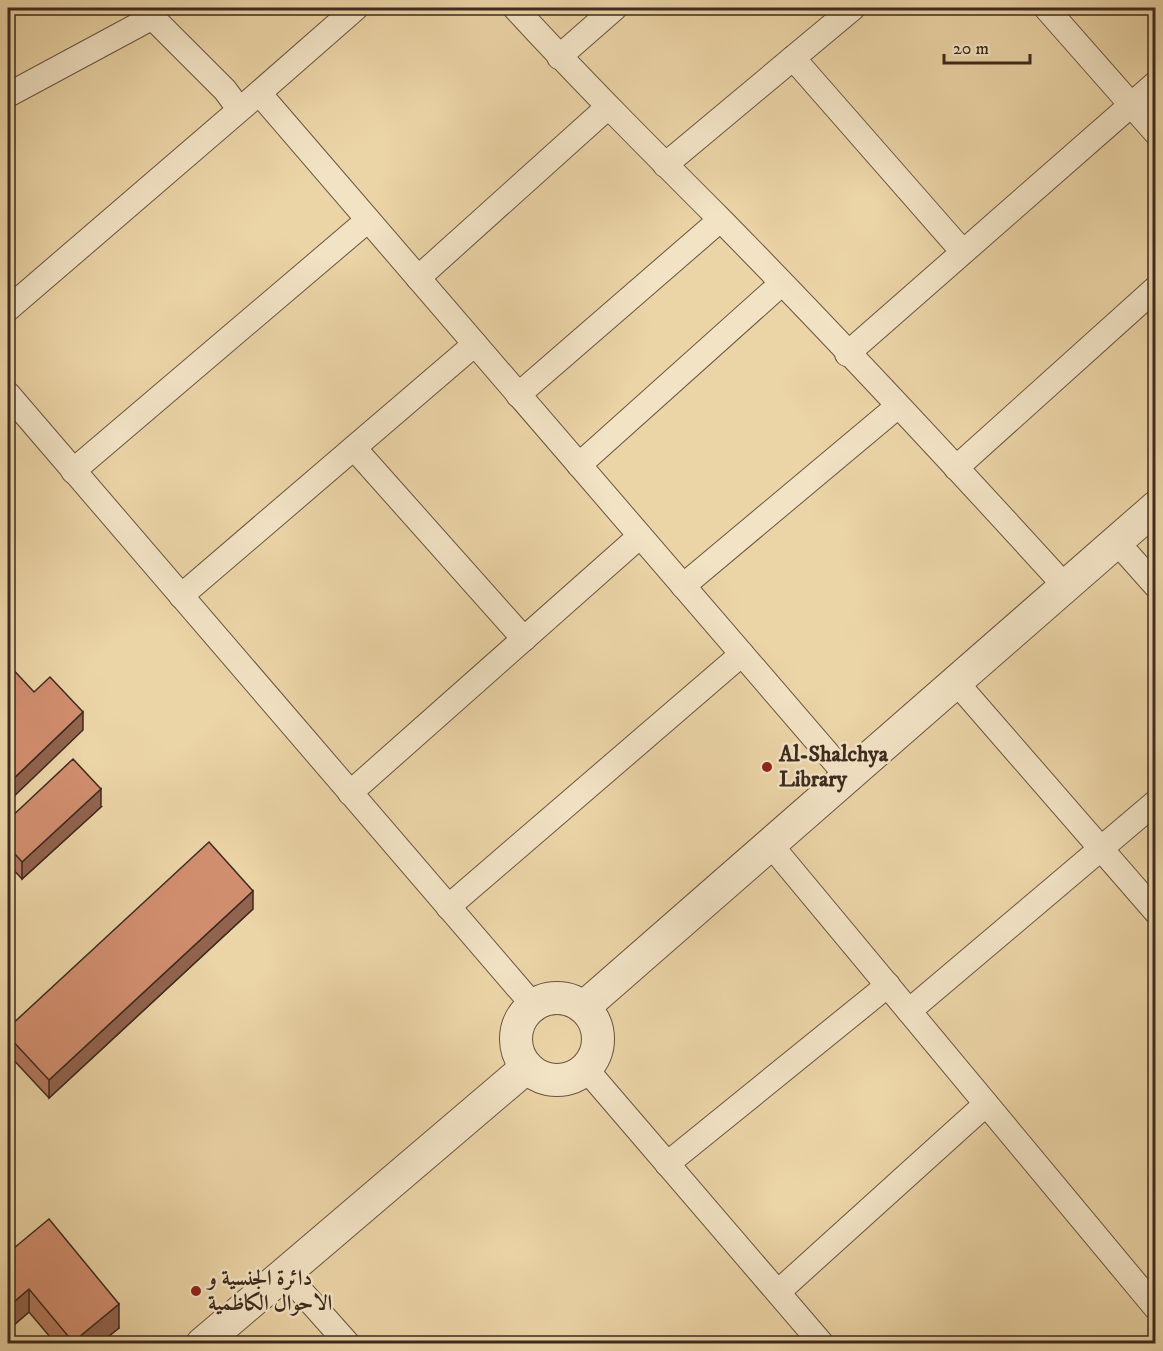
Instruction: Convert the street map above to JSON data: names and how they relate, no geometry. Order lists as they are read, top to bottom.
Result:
{
  "places": ["Al-Shalchya Library", "دائرة الجنسية و الاحوال الكاظمية"],
  "scale_bar": "20 m"
}
